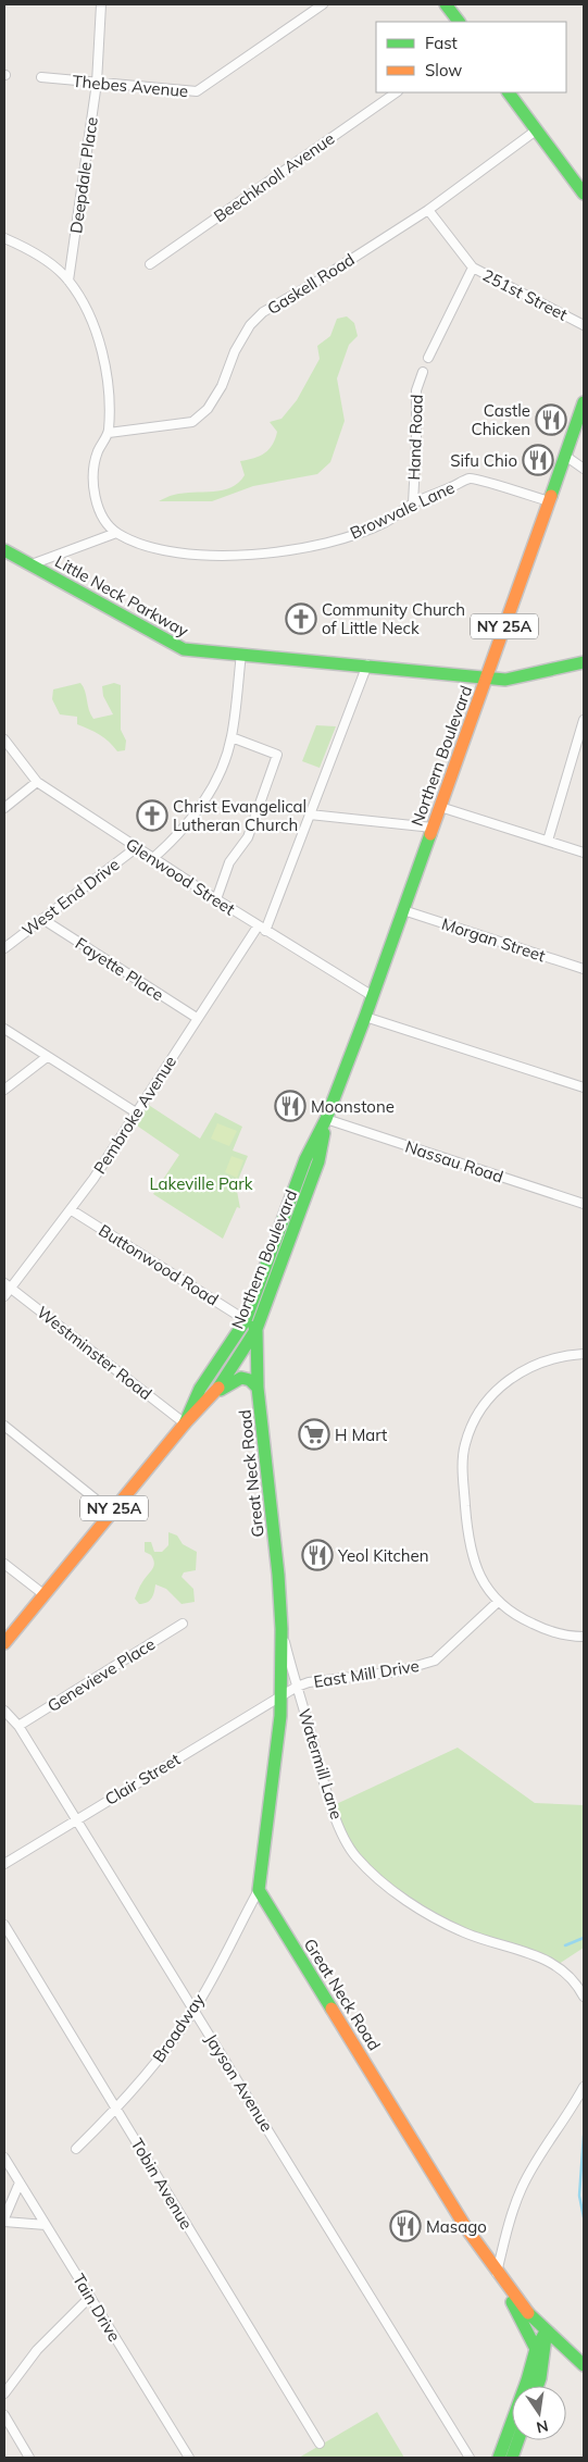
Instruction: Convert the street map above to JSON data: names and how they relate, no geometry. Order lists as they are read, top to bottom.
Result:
{
  "streets": {
    "main road": [
      "Little Neck Parkway",
      "NY 25A",
      "Northern Boulevard",
      "Great Neck Road"
    ],
    "street": [
      "Thebes Avenue",
      "Deepdale Place",
      "Beechknoll Avenue",
      "Gaskell Road",
      "251st Street",
      "Hand Road",
      "Browvale Lane",
      "Glenwood Street",
      "West End Drive",
      "Morgan Street",
      "Fayette Place",
      "Pembroke Avenue",
      "Nassau Road",
      "Buttonwood Road",
      "Westminster Road",
      "East Mill Drive",
      "Genevieve Place",
      "Watermill Lane",
      "Clair Street",
      "Broadway",
      "Jayson Avenue",
      "Tobin Avenue",
      "Tain Drive"
    ]
  },
  "crossings": [
    ["Thebes Avenue", "Deepdale Place"],
    ["Gaskell Road", "251st Street"],
    ["Hand Road", "Browvale Lane"],
    ["Browvale Lane", "Northern Boulevard"],
    ["Little Neck Parkway", "Northern Boulevard"],
    ["Little Neck Parkway", "Pembroke Avenue"],
    ["Northern Boulevard", "Glenwood Street"],
    ["Northern Boulevard", "Morgan Street"],
    ["Northern Boulevard", "Nassau Road"],
    ["Northern Boulevard", "Buttonwood Road"],
    ["Northern Boulevard", "Westminster Road"],
    ["Northern Boulevard", "Great Neck Road"],
    ["Glenwood Street", "West End Drive"],
    ["Glenwood Street", "Pembroke Avenue"],
    ["West End Drive", "Fayette Place"],
    ["Fayette Place", "Pembroke Avenue"],
    ["Pembroke Avenue", "Buttonwood Road"],
    ["Pembroke Avenue", "Westminster Road"],
    ["Great Neck Road", "East Mill Drive"],
    ["Great Neck Road", "Watermill Lane"],
    ["Great Neck Road", "Clair Street"],
    ["Great Neck Road", "Broadway"],
    ["East Mill Drive", "Watermill Lane"],
    ["East Mill Drive", "Clair Street"],
    ["Genevieve Place", "Jayson Avenue"],
    ["Clair Street", "Jayson Avenue"],
    ["Broadway", "Jayson Avenue"],
    ["Broadway", "Tobin Avenue"]
  ],
  "parks": ["Lakeville Park"],
  "places": {
    "restaurant": [
      "Castle Chicken",
      "Sifu Chio",
      "Moonstone",
      "Yeol Kitchen",
      "Masago"
    ],
    "church": ["Community Church of Little Neck", "Christ Evangelical Lutheran Church"],
    "supermarket": ["H Mart"]
  },
  "legend": ["Fast", "Slow"],
  "north": "bottom"
}
